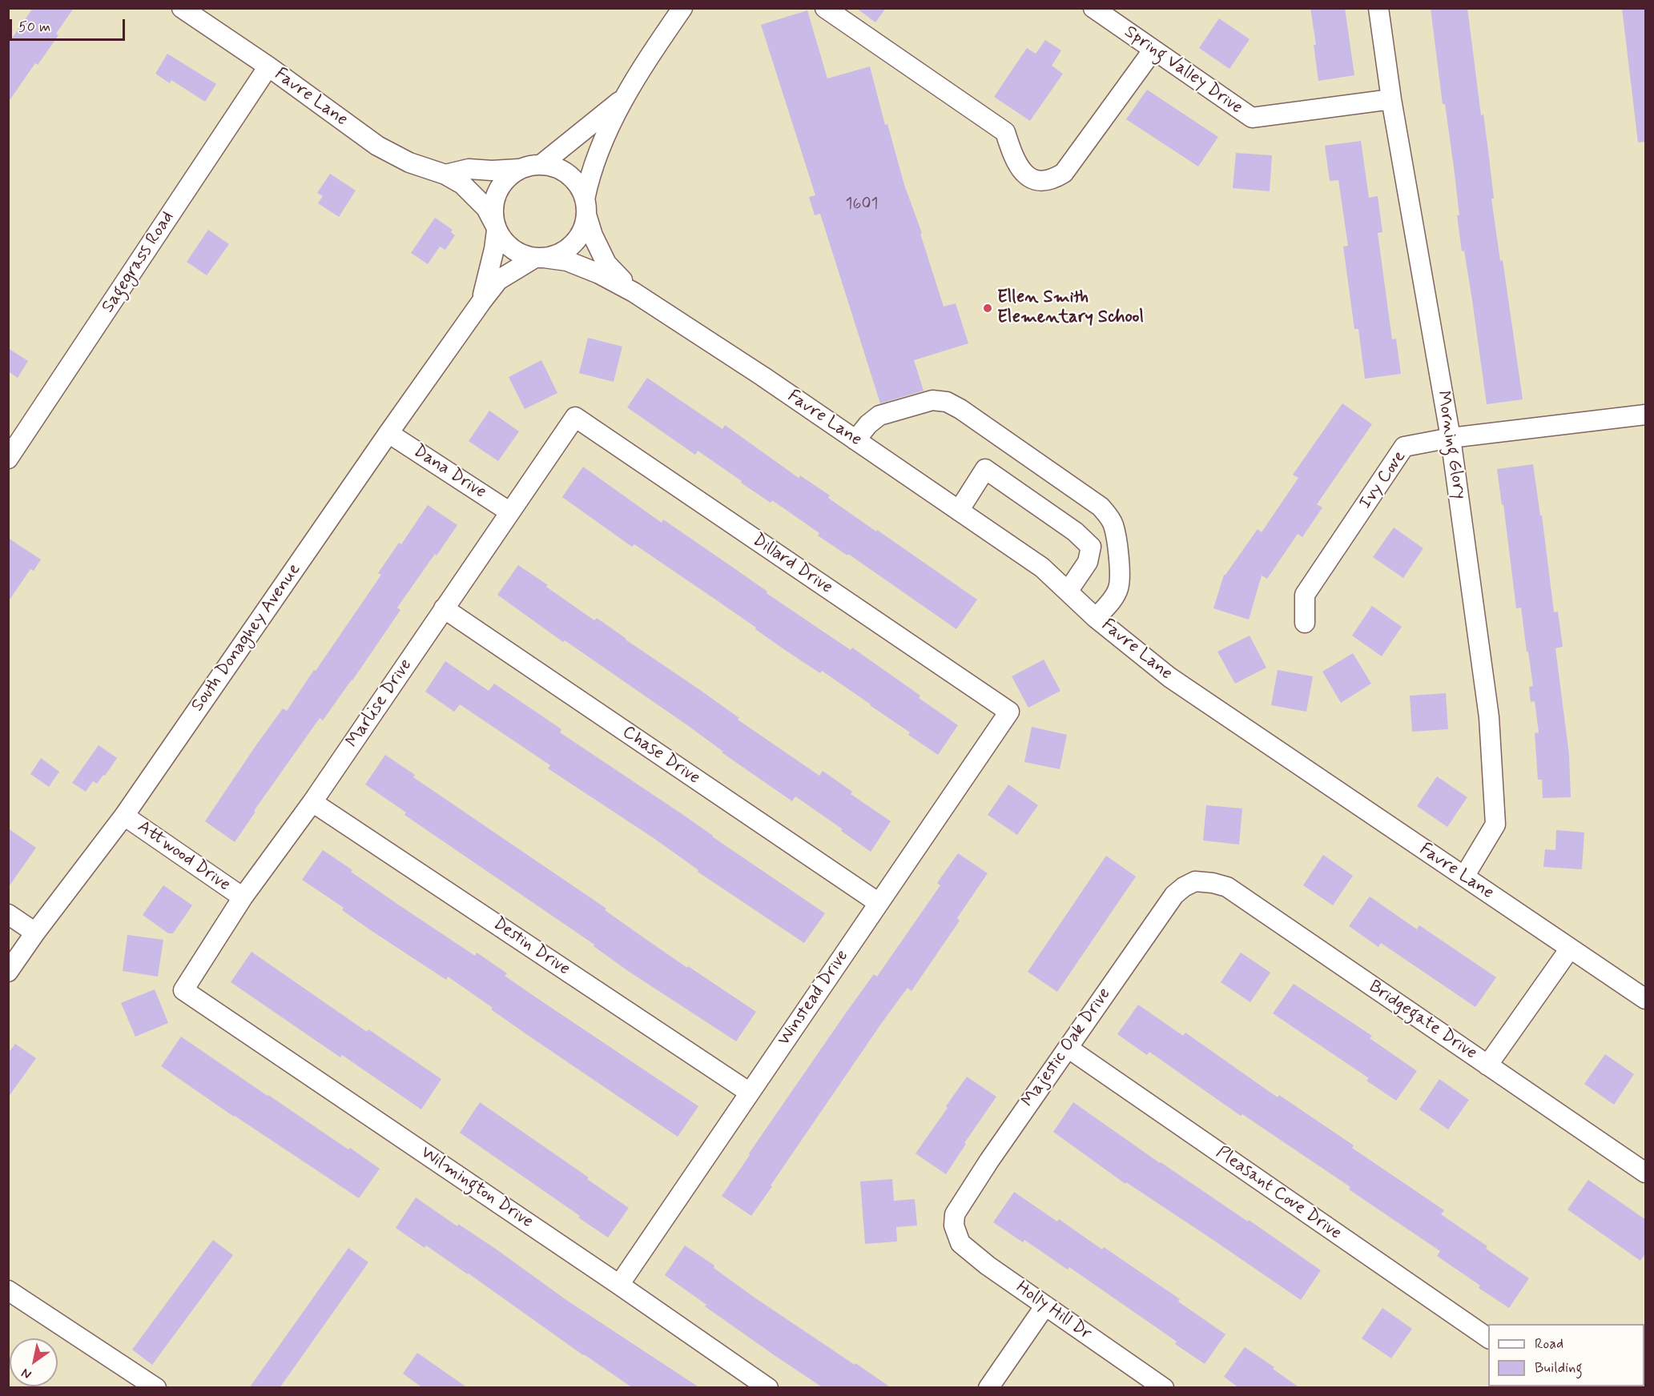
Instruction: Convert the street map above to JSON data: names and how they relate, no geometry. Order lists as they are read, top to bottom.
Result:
{
  "streets": {
    "street": [
      "Spring Valley Drive",
      "Favre Lane",
      "Sagegrass Road",
      "Morning Glory",
      "Dana Drive",
      "Ivy Cove",
      "Dillard Drive",
      "South Donaghey Avenue",
      "Marlise Drive",
      "Chase Drive",
      "Attwood Drive",
      "Destin Drive",
      "Winstead Drive",
      "Bridgegate Drive",
      "Majestic Oak Drive",
      "Wilmington Drive",
      "Pleasant Cove Drive",
      "Holly Hill Dr"
    ]
  },
  "crossings": [
    ["Spring Valley Drive", "Morning Glory"],
    ["Favre Lane", "Sagegrass Road"],
    ["Favre Lane", "Morning Glory"],
    ["Favre Lane", "South Donaghey Avenue"],
    ["Morning Glory", "Ivy Cove"],
    ["Dana Drive", "South Donaghey Avenue"],
    ["Dana Drive", "Marlise Drive"],
    ["Dillard Drive", "Marlise Drive"],
    ["Dillard Drive", "Winstead Drive"],
    ["South Donaghey Avenue", "Attwood Drive"],
    ["Marlise Drive", "Chase Drive"],
    ["Marlise Drive", "Attwood Drive"],
    ["Marlise Drive", "Destin Drive"],
    ["Marlise Drive", "Wilmington Drive"],
    ["Chase Drive", "Winstead Drive"],
    ["Destin Drive", "Winstead Drive"],
    ["Winstead Drive", "Wilmington Drive"],
    ["Bridgegate Drive", "Majestic Oak Drive"],
    ["Majestic Oak Drive", "Pleasant Cove Drive"],
    ["Majestic Oak Drive", "Holly Hill Dr"]
  ],
  "places": ["Ellen Smith Elementary School"],
  "house_numbers": ["1601"],
  "legend": ["Road", "Building"],
  "scale_bar": "50 m",
  "north": "bottom left"
}
